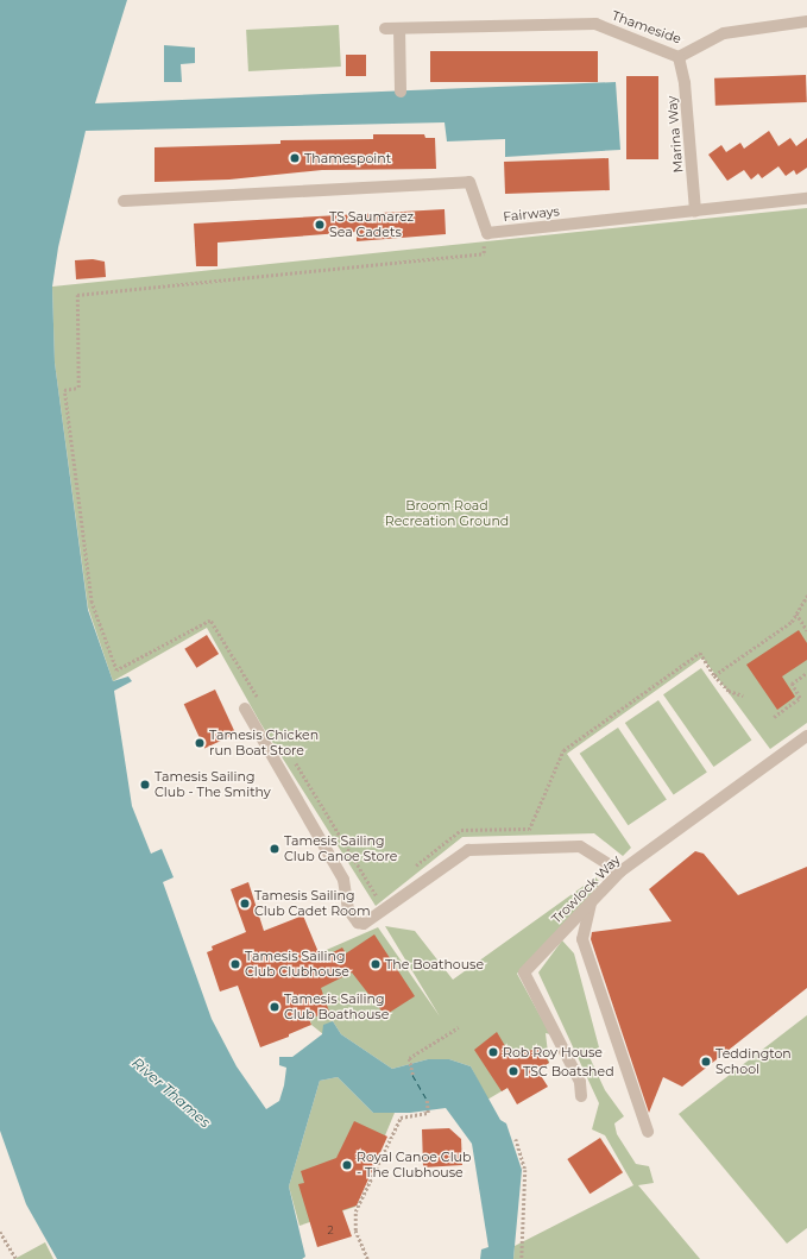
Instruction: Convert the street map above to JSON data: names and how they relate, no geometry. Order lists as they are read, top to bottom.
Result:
{
  "streets": {
    "street": [
      "Thameside",
      "Marina Way",
      "Fairways",
      "Trowlock Way"
    ]
  },
  "crossings": [
    ["Thameside", "Marina Way"],
    ["Marina Way", "Fairways"]
  ],
  "water": ["River Thames"],
  "parks": ["Broom Road Recreation Ground"],
  "places": [
    "Thamespoint",
    "TS Saumarez Sea Cadets",
    "Tamesis Chicken run Boat Store",
    "Tamesis Sailing Club - The Smithy",
    "Tamesis Sailing Club Canoe Store",
    "Tamesis Sailing Club Cadet Room",
    "Tamesis Sailing Club Clubhouse",
    "The Boathouse",
    "Tamesis Sailing Club Boathouse",
    "Rob Roy House",
    "Teddington School",
    "TSC Boatshed",
    "Royal Canoe Club - The Clubhouse"
  ],
  "house_numbers": ["2"]
}
